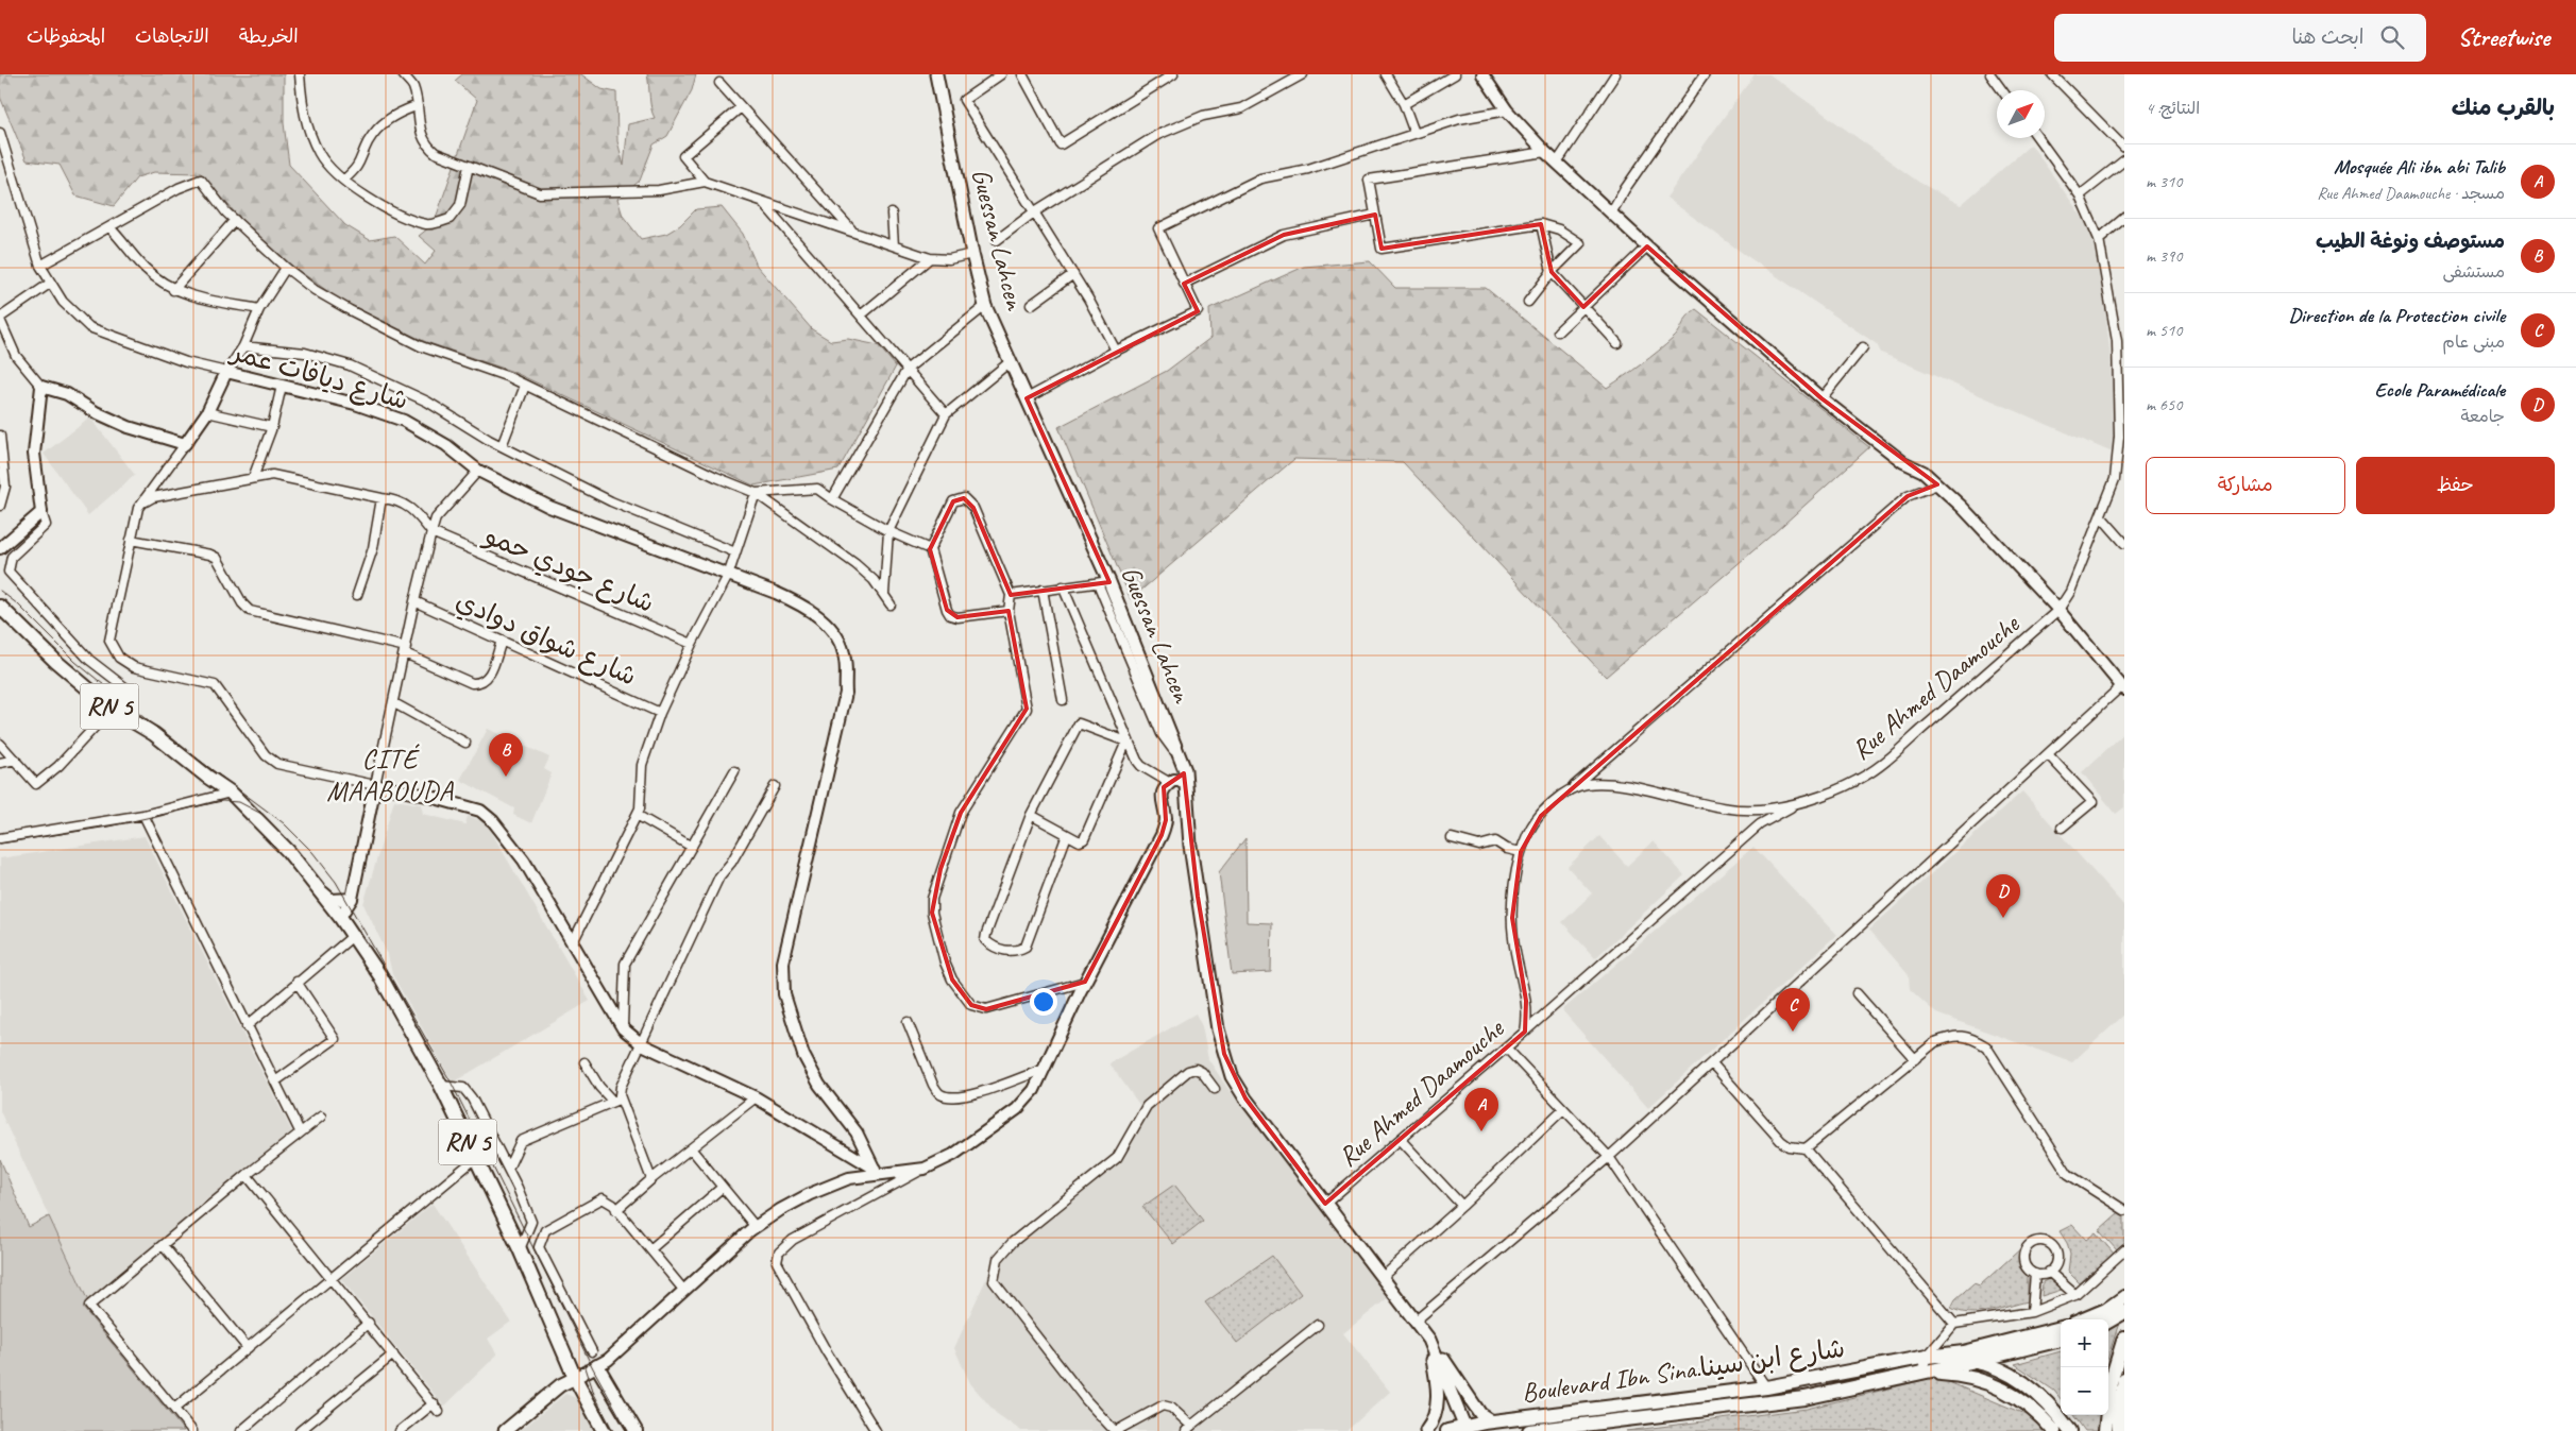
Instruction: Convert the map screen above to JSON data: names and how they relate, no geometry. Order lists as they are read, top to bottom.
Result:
{
  "streets": {
    "main road": ["Guessan Lahcen", "RN 5", "Boulevard Ibn Sina:شارع ابن سينا"],
    "street": [
      "شارع ديافات عمر",
      "شارع جودي حمو",
      "شارع شواق دوادي",
      "Rue Ahmed Daamouche"
    ]
  },
  "crossings": [
    ["Guessan Lahcen", "Rue Ahmed Daamouche"]
  ],
  "districts": ["CITÉ MAABOUDA"],
  "north": "top right",
  "page": {
    "header": "Streetwise",
    "search": "ابحث هنا",
    "nav": ["الخريطة", "الاتجاهات", "المحفوظات"],
    "heading": ["بالقرب منك", "النتائج: 4"],
    "list": [
      {
        "mark": "A",
        "name": "Mosquée Ali ibn abi Talib",
        "note": "مسجد · Rue Ahmed Daamouche",
        "value": "310 m"
      },
      {
        "mark": "B",
        "name": "مستوصف ونوغة الطيب",
        "note": "مستشفى",
        "value": "390 m"
      },
      {
        "mark": "C",
        "name": "Direction de la Protection civile",
        "note": "مبنى عام",
        "value": "510 m"
      },
      {
        "mark": "D",
        "name": "Ecole Paramédicale",
        "note": "جامعة",
        "value": "650 m"
      }
    ],
    "buttons": ["حفظ", "مشاركة"],
    "pins": [
      "B",
      "D",
      "C",
      "A"
    ],
    "map_buttons": ["+", "−"]
  }
}
